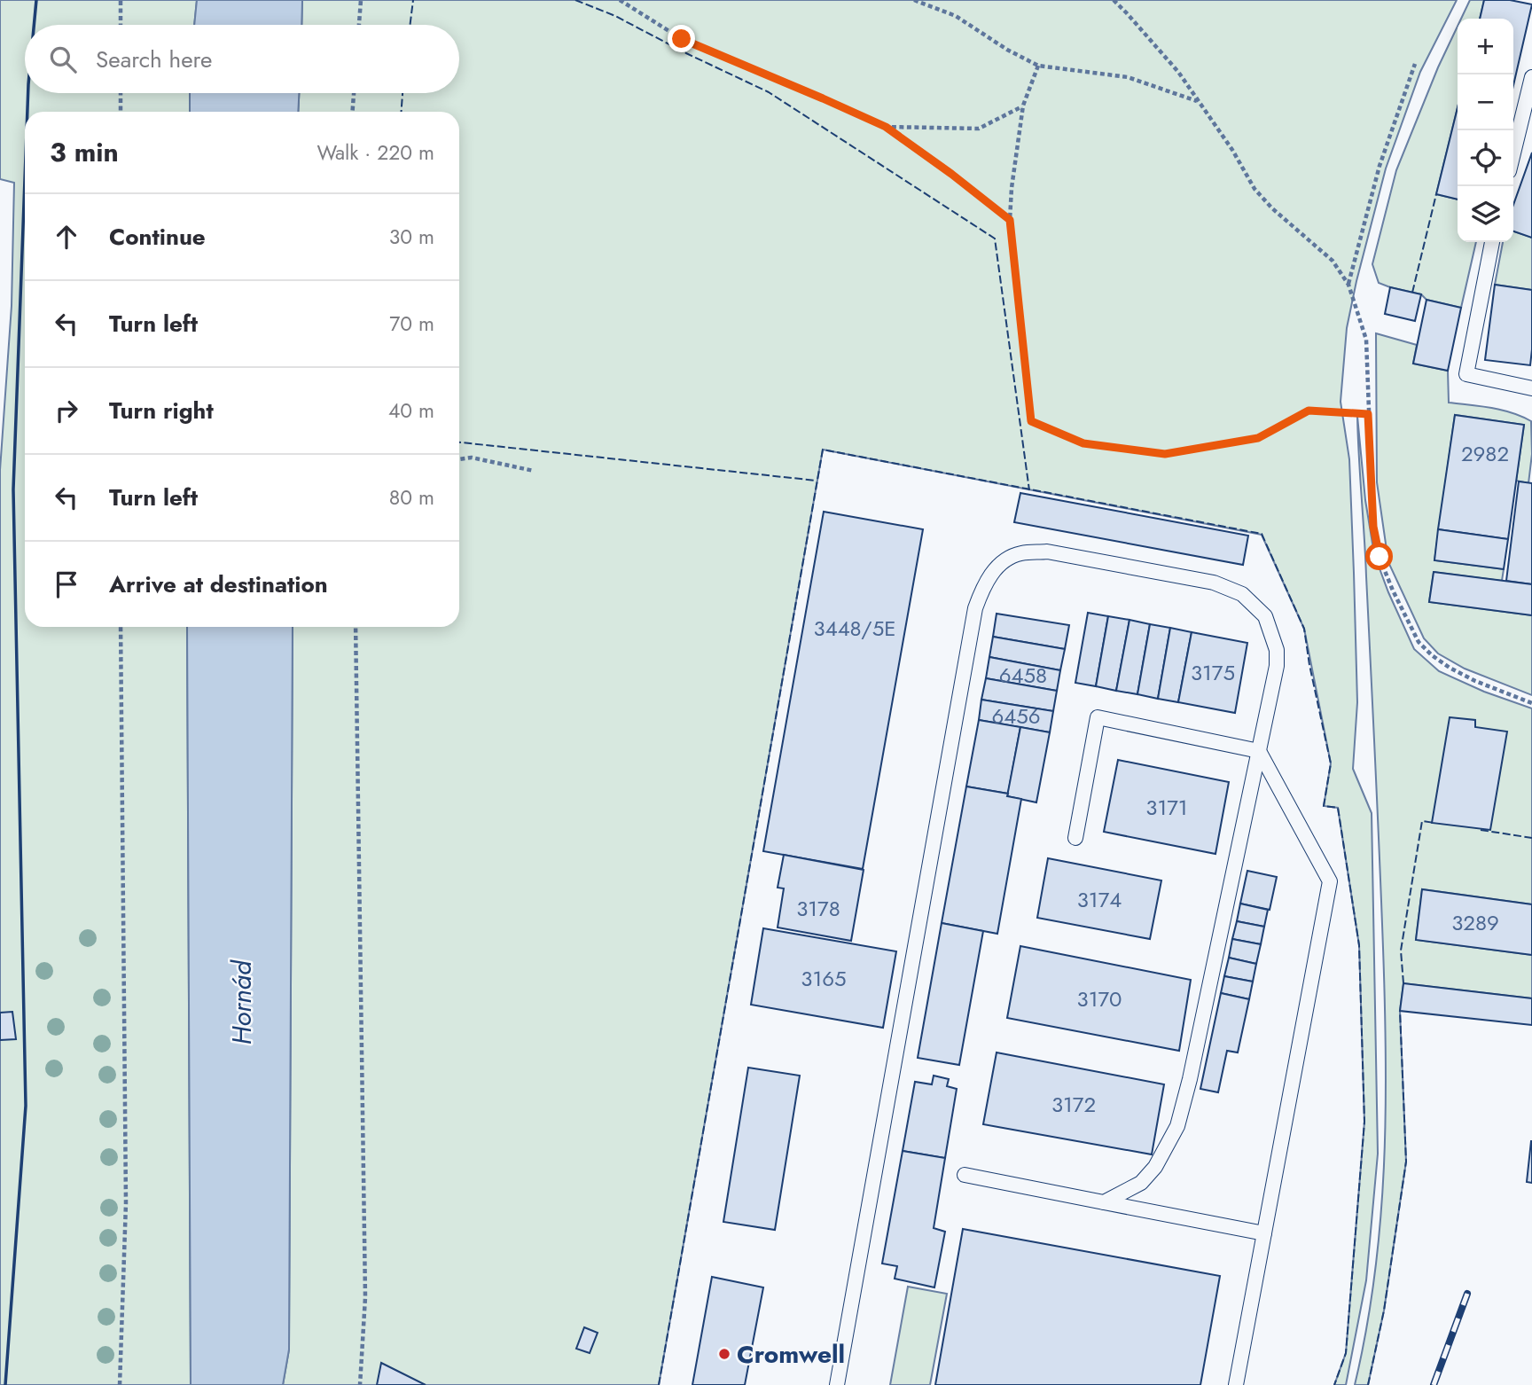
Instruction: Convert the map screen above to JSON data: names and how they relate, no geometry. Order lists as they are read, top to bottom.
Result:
{
  "water": ["Hornád"],
  "places": ["Cromwell"],
  "house_numbers": [
    "2982",
    "3448/5E",
    "3175",
    "6458",
    "6456",
    "3171",
    "3174",
    "3178",
    "3289",
    "3165",
    "3170",
    "3172"
  ],
  "page": {
    "map_buttons": ["+", "−"],
    "search": "Search here",
    "heading": ["3 min", "Walk · 220 m"],
    "list": [
      ["Continue", "30 m"],
      ["Turn left", "70 m"],
      ["Turn right", "40 m"],
      ["Turn left", "80 m"],
      "Arrive at destination"
    ]
  }
}
